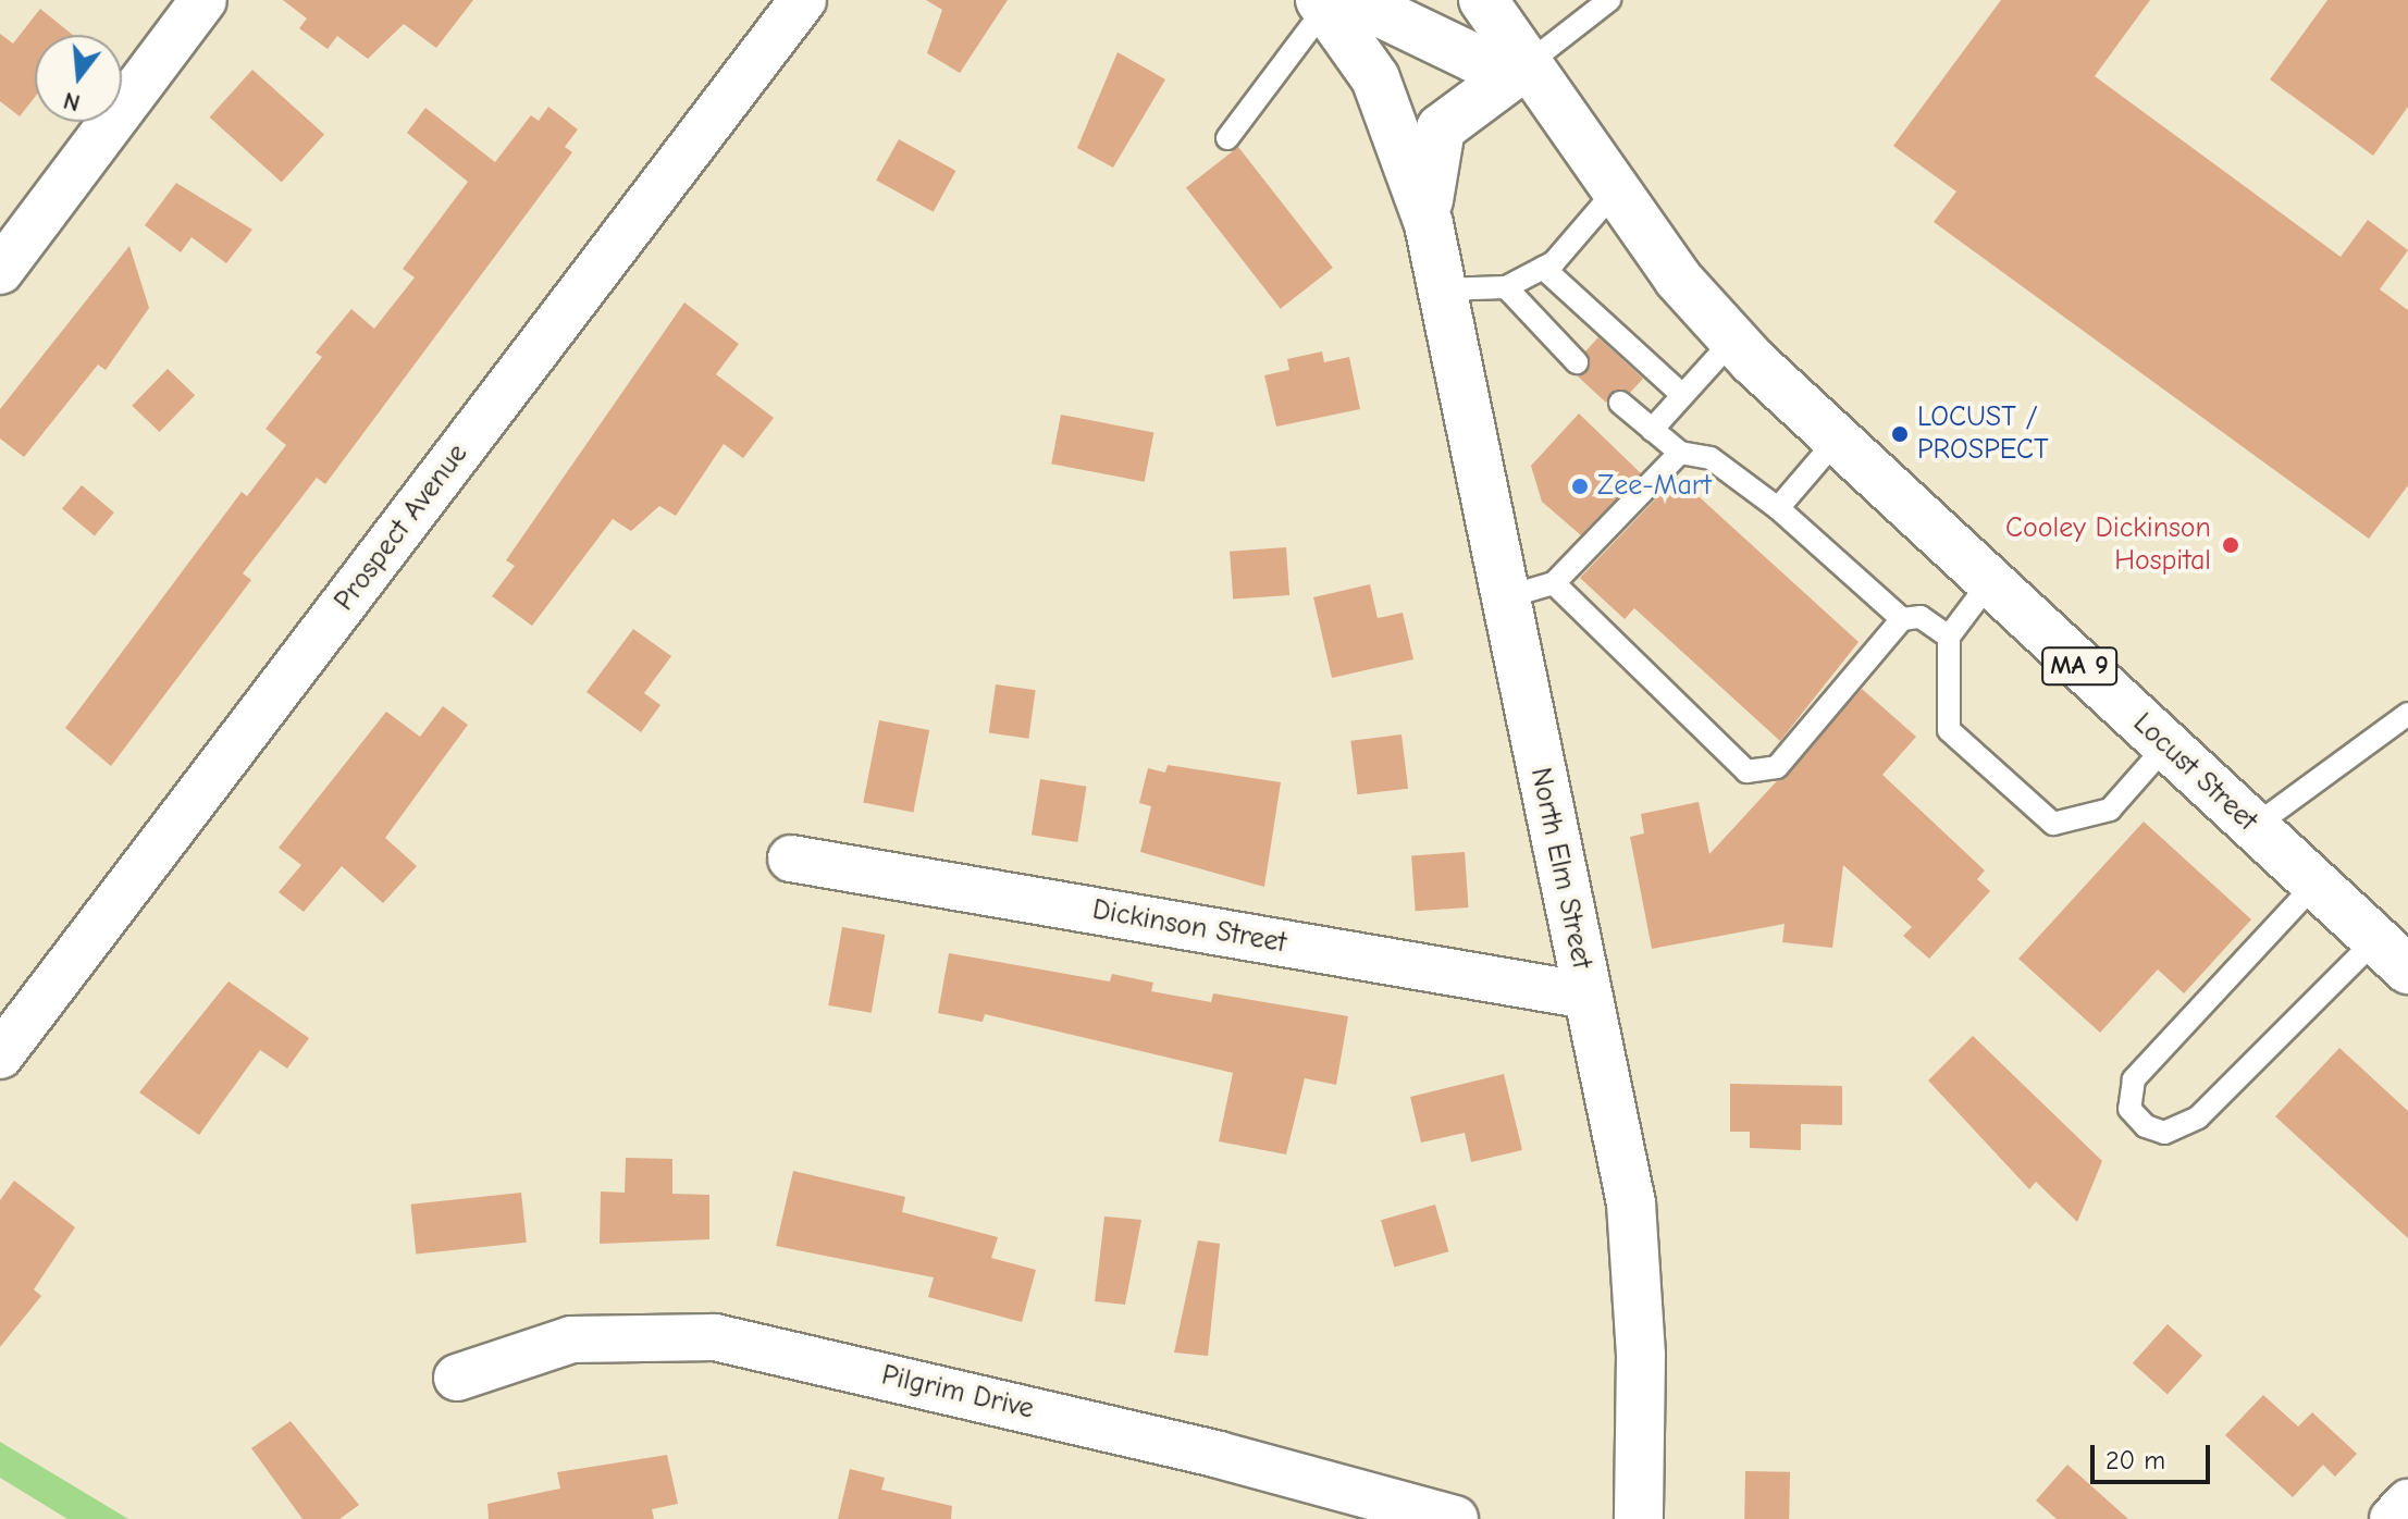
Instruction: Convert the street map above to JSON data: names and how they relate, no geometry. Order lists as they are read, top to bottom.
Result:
{
  "streets": {
    "main road": ["MA 9", "Locust Street", "North Elm Street"],
    "street": ["Prospect Avenue", "Dickinson Street", "Pilgrim Drive"]
  },
  "crossings": [
    ["MA 9", "Locust Street"],
    ["MA 9", "North Elm Street"],
    ["North Elm Street", "Dickinson Street"]
  ],
  "places": ["LOCUST / PROSPECT", "Zee-Mart", "Cooley Dickinson Hospital"],
  "scale_bar": "20 m",
  "north": "bottom"
}
